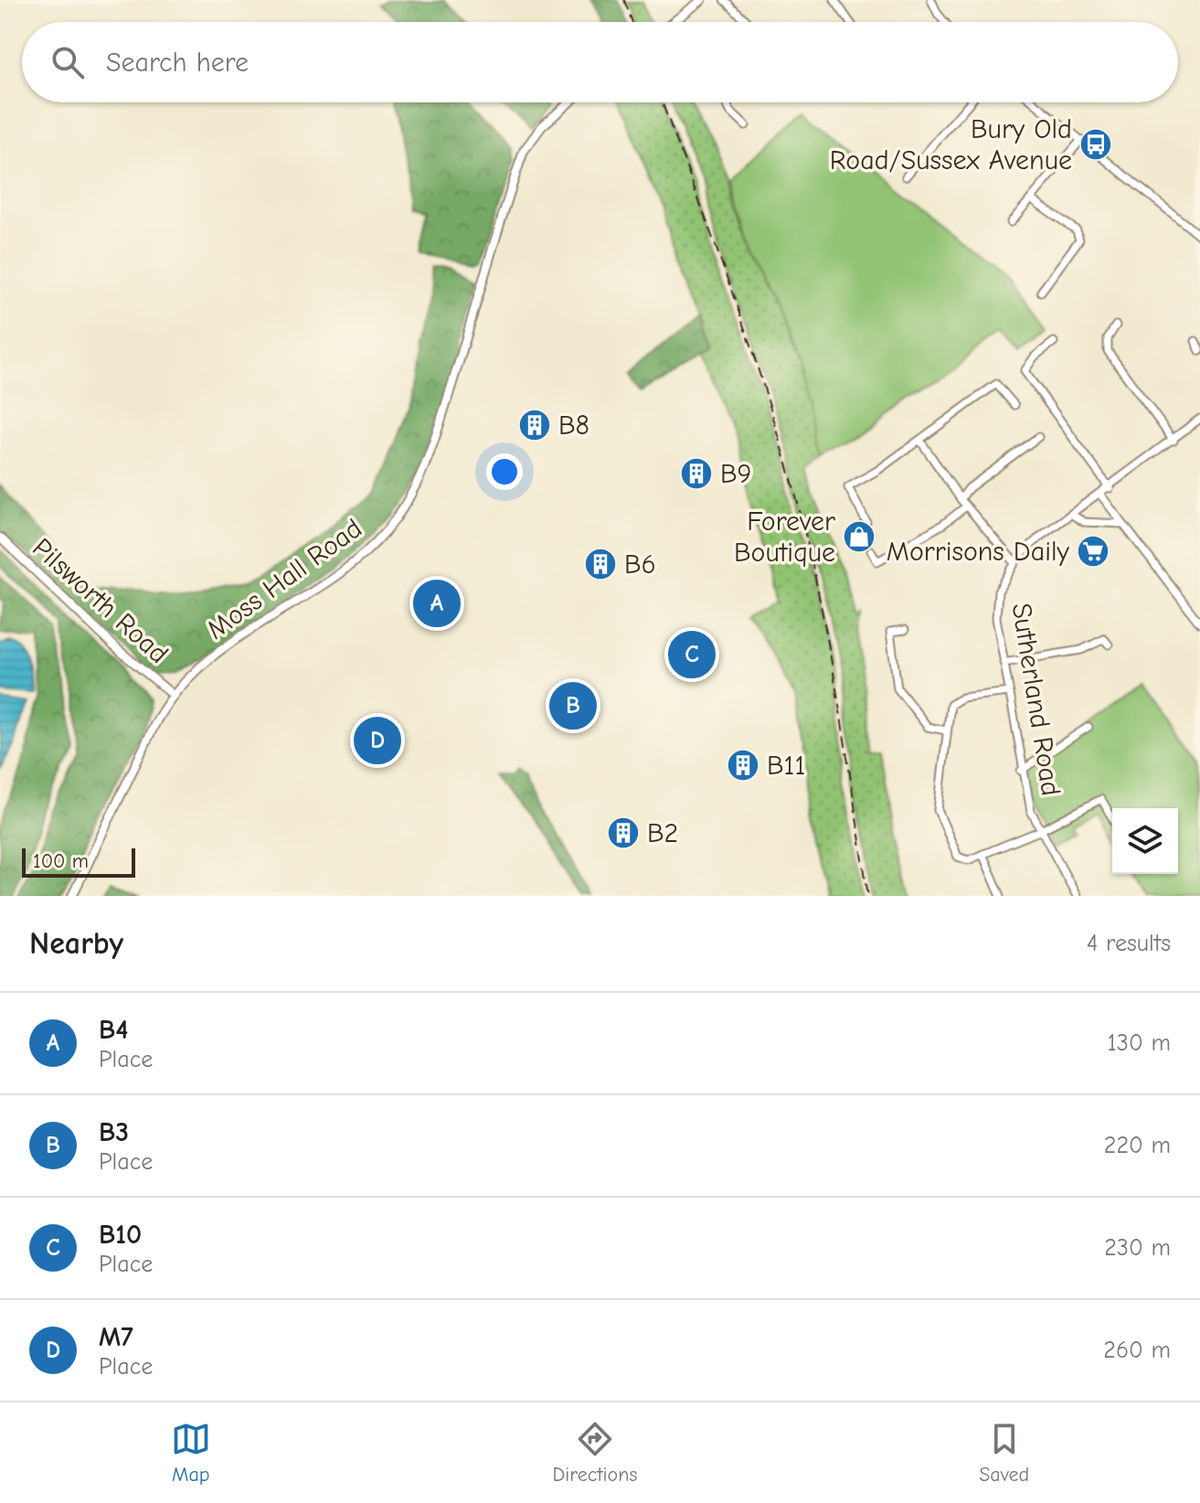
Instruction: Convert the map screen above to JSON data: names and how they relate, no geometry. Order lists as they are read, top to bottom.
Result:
{
  "streets": {
    "street": ["Moss Hall Road", "Pilsworth Road", "Sutherland Road"]
  },
  "crossings": [
    ["Moss Hall Road", "Pilsworth Road"]
  ],
  "places": {
    "bus stop": ["Bury Old Road/Sussex Avenue"],
    "building": [
      "B8",
      "B9",
      "B6",
      "B11",
      "B2"
    ],
    "shop": ["Forever Boutique"],
    "supermarket": ["Morrisons Daily"]
  },
  "scale_bar": "100 m",
  "page": {
    "search": "Search here",
    "pins": [
      "A",
      "C",
      "B",
      "D"
    ],
    "scale": "100 m",
    "heading": ["Nearby", "4 results"],
    "list": [
      {
        "mark": "A",
        "name": "B4",
        "note": "Place",
        "value": "130 m"
      },
      {
        "mark": "B",
        "name": "B3",
        "note": "Place",
        "value": "220 m"
      },
      {
        "mark": "C",
        "name": "B10",
        "note": "Place",
        "value": "230 m"
      },
      {
        "mark": "D",
        "name": "M7",
        "note": "Place",
        "value": "260 m"
      }
    ],
    "nav": ["Map", "Directions", "Saved"]
  }
}
